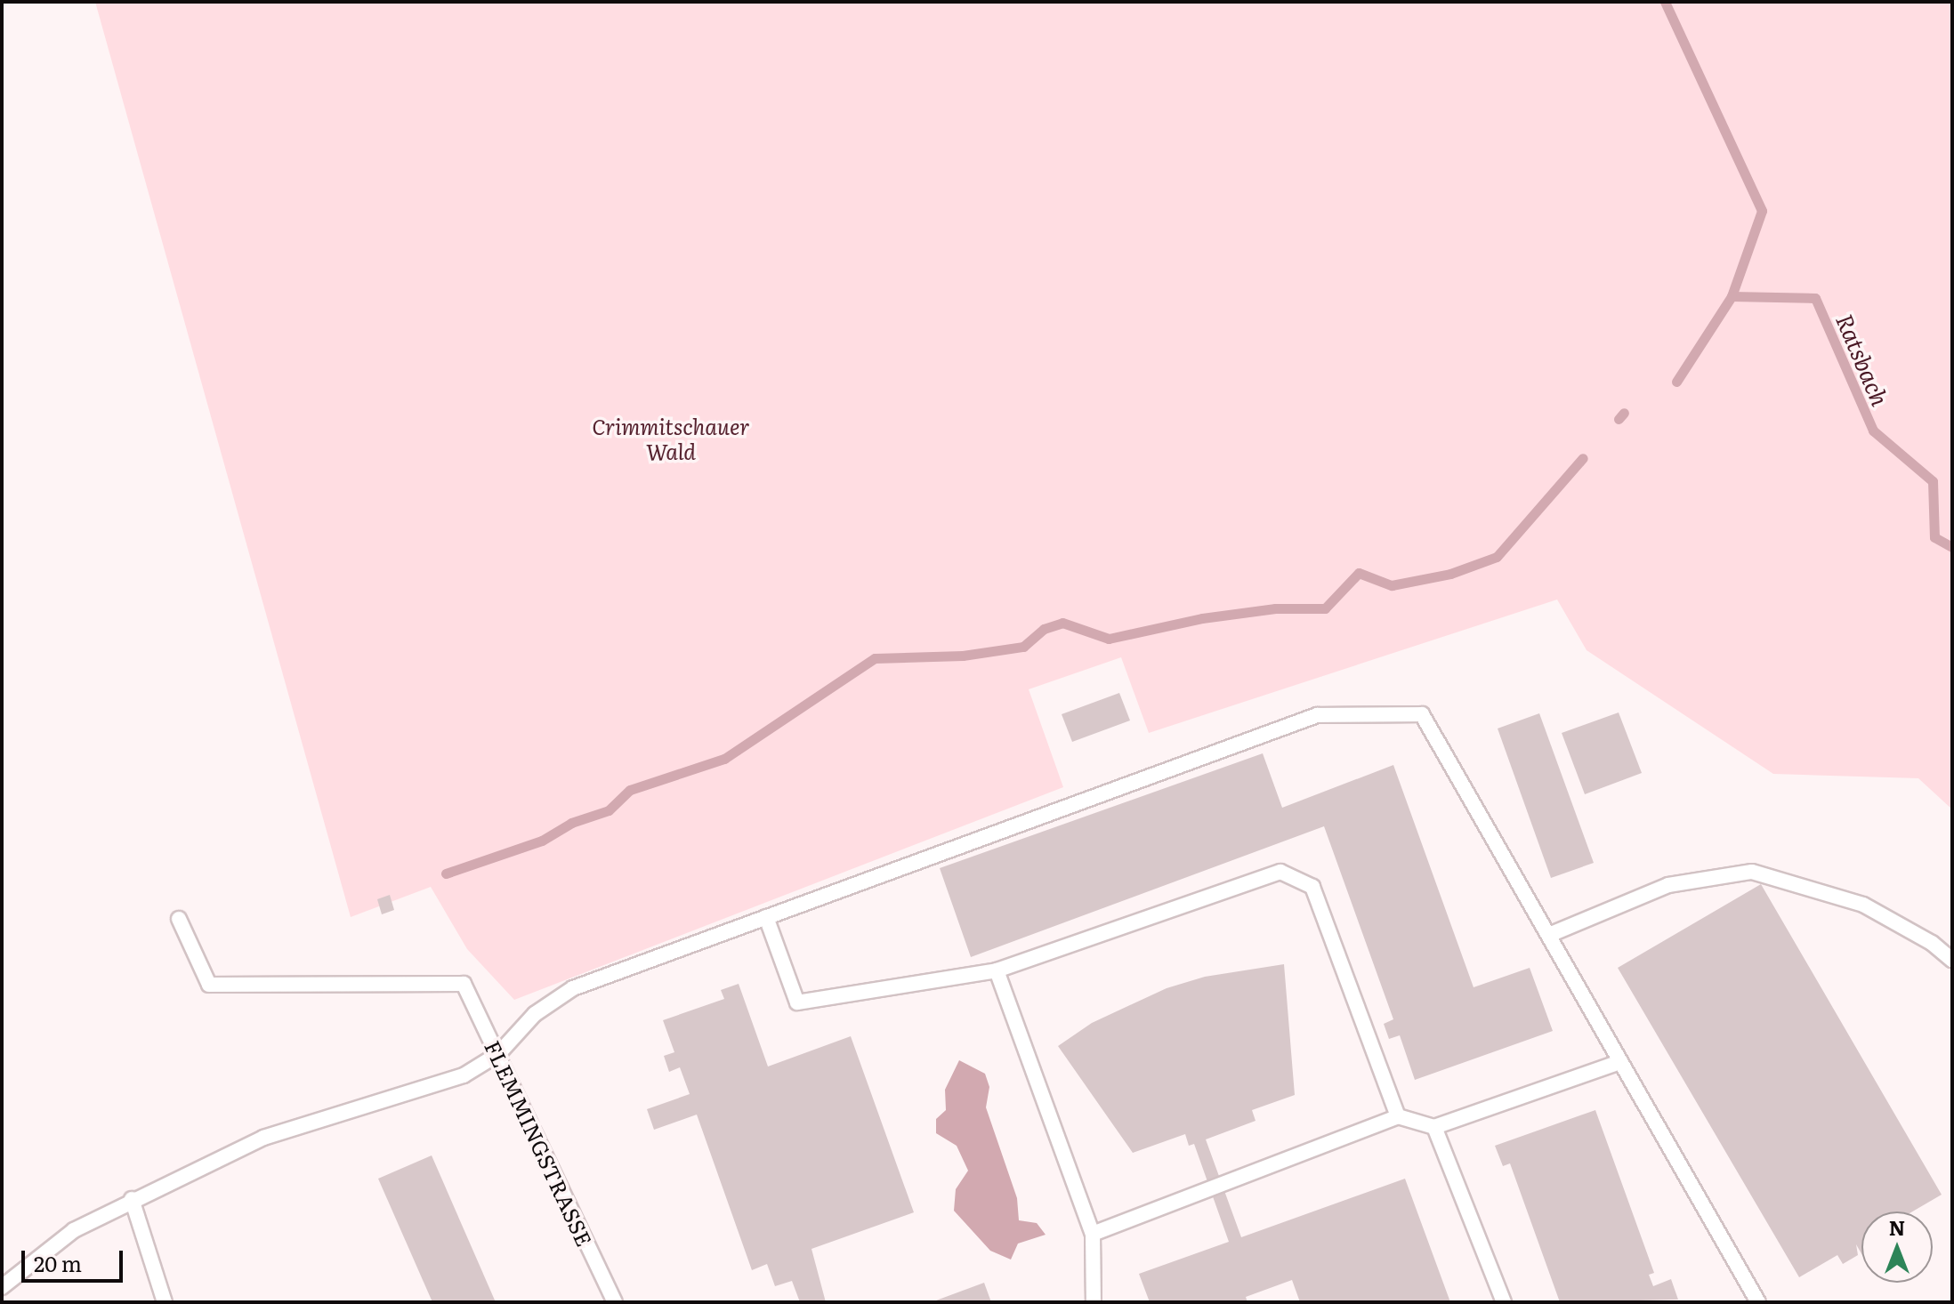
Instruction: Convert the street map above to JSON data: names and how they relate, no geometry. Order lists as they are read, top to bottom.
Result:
{
  "streets": {
    "lane": ["FLEMMINGSTRASSE"]
  },
  "water": ["Ratsbach"],
  "parks": ["Crimmitschauer Wald"],
  "scale_bar": "20 m",
  "north": "top"
}
